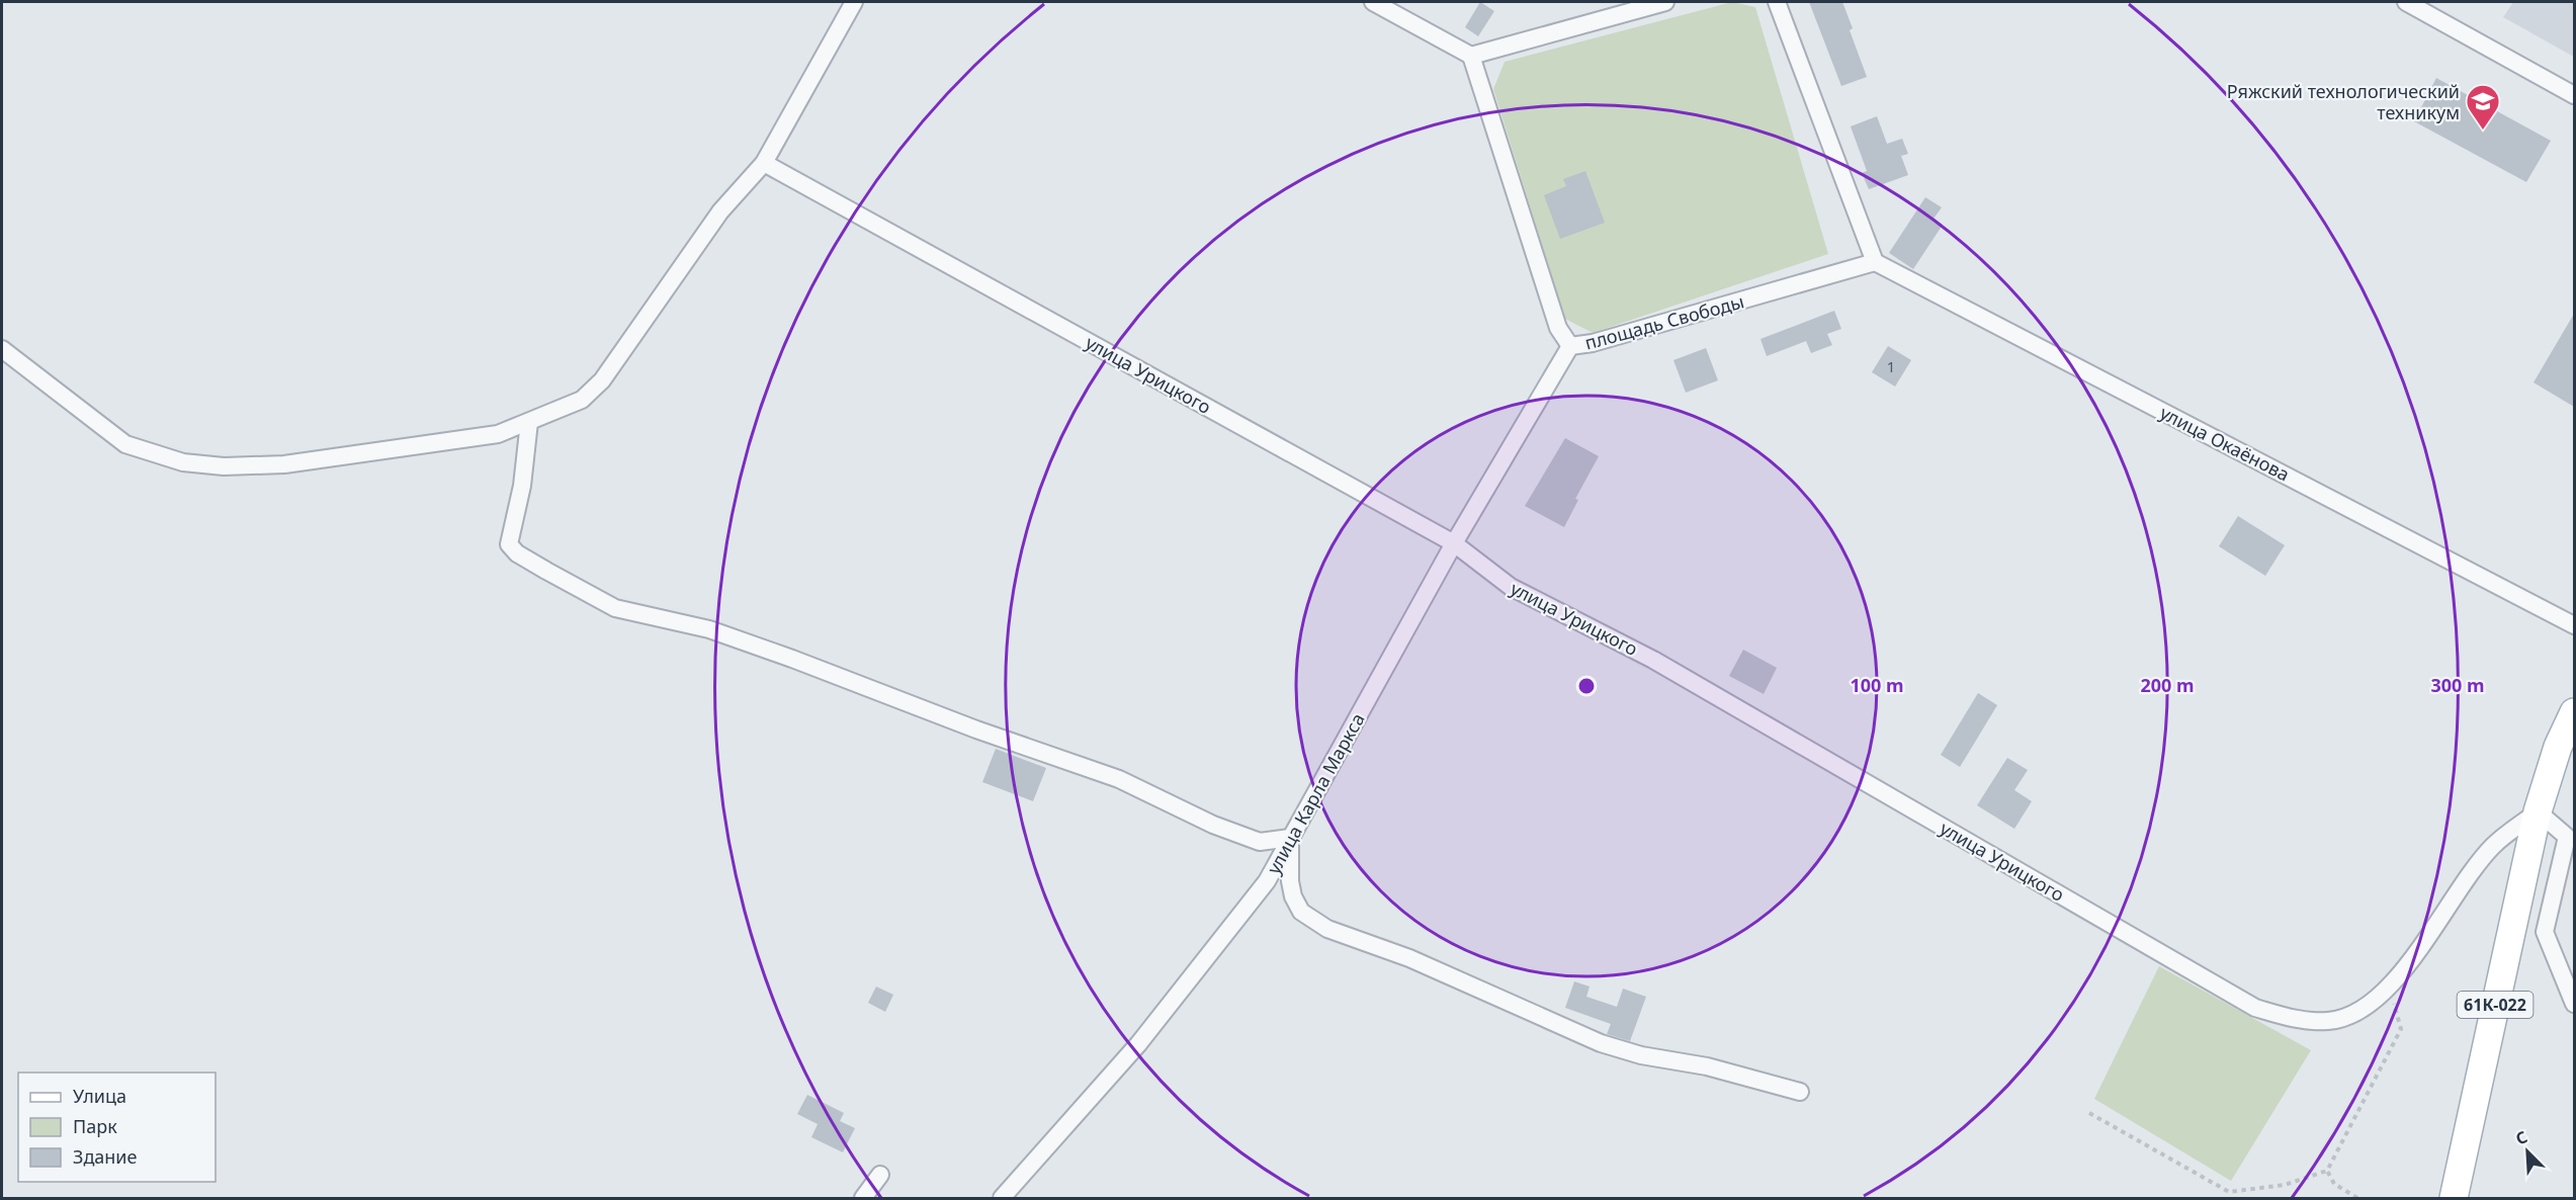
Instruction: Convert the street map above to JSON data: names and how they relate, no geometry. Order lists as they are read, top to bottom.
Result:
{
  "streets": {
    "main road": ["61К-022"],
    "street": [
      "площадь Свободы",
      "улица Урицкого",
      "улица Окаёнова",
      "улица Карла Маркса"
    ]
  },
  "crossings": [
    ["площадь Свободы", "улица Окаёнова"],
    ["площадь Свободы", "улица Карла Маркса"],
    ["улица Урицкого", "улица Карла Маркса"],
    ["улица Урицкого", "61К-022"]
  ],
  "places": {
    "school or university": ["Ряжский технологический техникум"]
  },
  "house_numbers": ["1"],
  "legend": ["Улица", "Парк", "Здание"],
  "north": "top left",
  "rings": ["100 m", "200 m", "300 m"]
}
